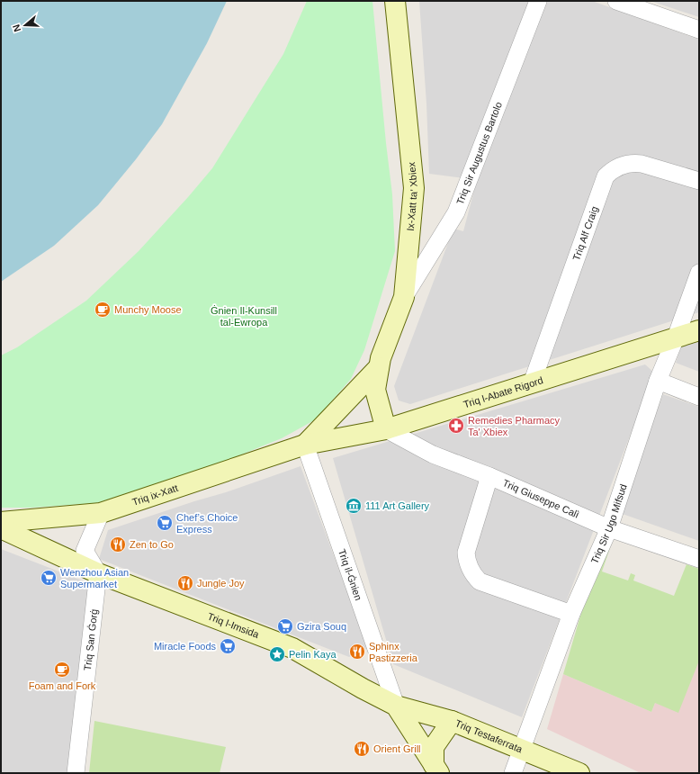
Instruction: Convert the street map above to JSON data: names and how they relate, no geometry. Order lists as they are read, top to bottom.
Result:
{
  "streets": {
    "main road": [
      "Ix-Xatt ta' Xbiex",
      "Triq l-Abate Rigord",
      "Triq ix-Xatt",
      "Triq l-Imsida",
      "Triq Testaferrata"
    ],
    "street": [
      "Triq Sir Augustus Bartolo",
      "Triq Alf Craig",
      "Triq Giuseppe Calì",
      "Triq Sir Ugo Mifsud",
      "Triq il-Ġnien",
      "Triq San Ġorġ"
    ]
  },
  "crossings": [
    ["Triq Sir Augustus Bartolo", "Ix-Xatt ta' Xbiex"],
    ["Ix-Xatt ta' Xbiex", "Triq l-Abate Rigord"],
    ["Ix-Xatt ta' Xbiex", "Triq ix-Xatt"],
    ["Ix-Xatt ta' Xbiex", "Triq Giuseppe Calì"],
    ["Ix-Xatt ta' Xbiex", "Triq il-Ġnien"],
    ["Triq Alf Craig", "Triq l-Abate Rigord"],
    ["Triq l-Abate Rigord", "Triq ix-Xatt"],
    ["Triq l-Abate Rigord", "Triq Giuseppe Calì"],
    ["Triq l-Abate Rigord", "Triq Sir Ugo Mifsud"],
    ["Triq l-Abate Rigord", "Triq il-Ġnien"],
    ["Triq ix-Xatt", "Triq il-Ġnien"],
    ["Triq Giuseppe Calì", "Triq Sir Ugo Mifsud"],
    ["Triq Sir Ugo Mifsud", "Triq Testaferrata"],
    ["Triq il-Ġnien", "Triq l-Imsida"],
    ["Triq il-Ġnien", "Triq Testaferrata"],
    ["Triq l-Imsida", "Triq San Ġorġ"],
    ["Triq l-Imsida", "Triq Testaferrata"]
  ],
  "parks": ["Ġnien Il-Kunsill tal-Ewropa"],
  "places": {
    "cafe": ["Munchy Moose", "Foam and Fork"],
    "pharmacy": ["Remedies Pharmacy Ta' Xbiex"],
    "museum": ["111 Art Gallery"],
    "supermarket": [
      "Chef’s Choice Express",
      "Wenzhou Asian Supermarket",
      "Gzira Souq",
      "Miracle Foods"
    ],
    "restaurant": [
      "Zen to Go",
      "Jungle Joy",
      "Sphinx Pastizzeria",
      "Orient Grill"
    ],
    "place": ["Pelin Kaya"]
  },
  "north": "left"
}
